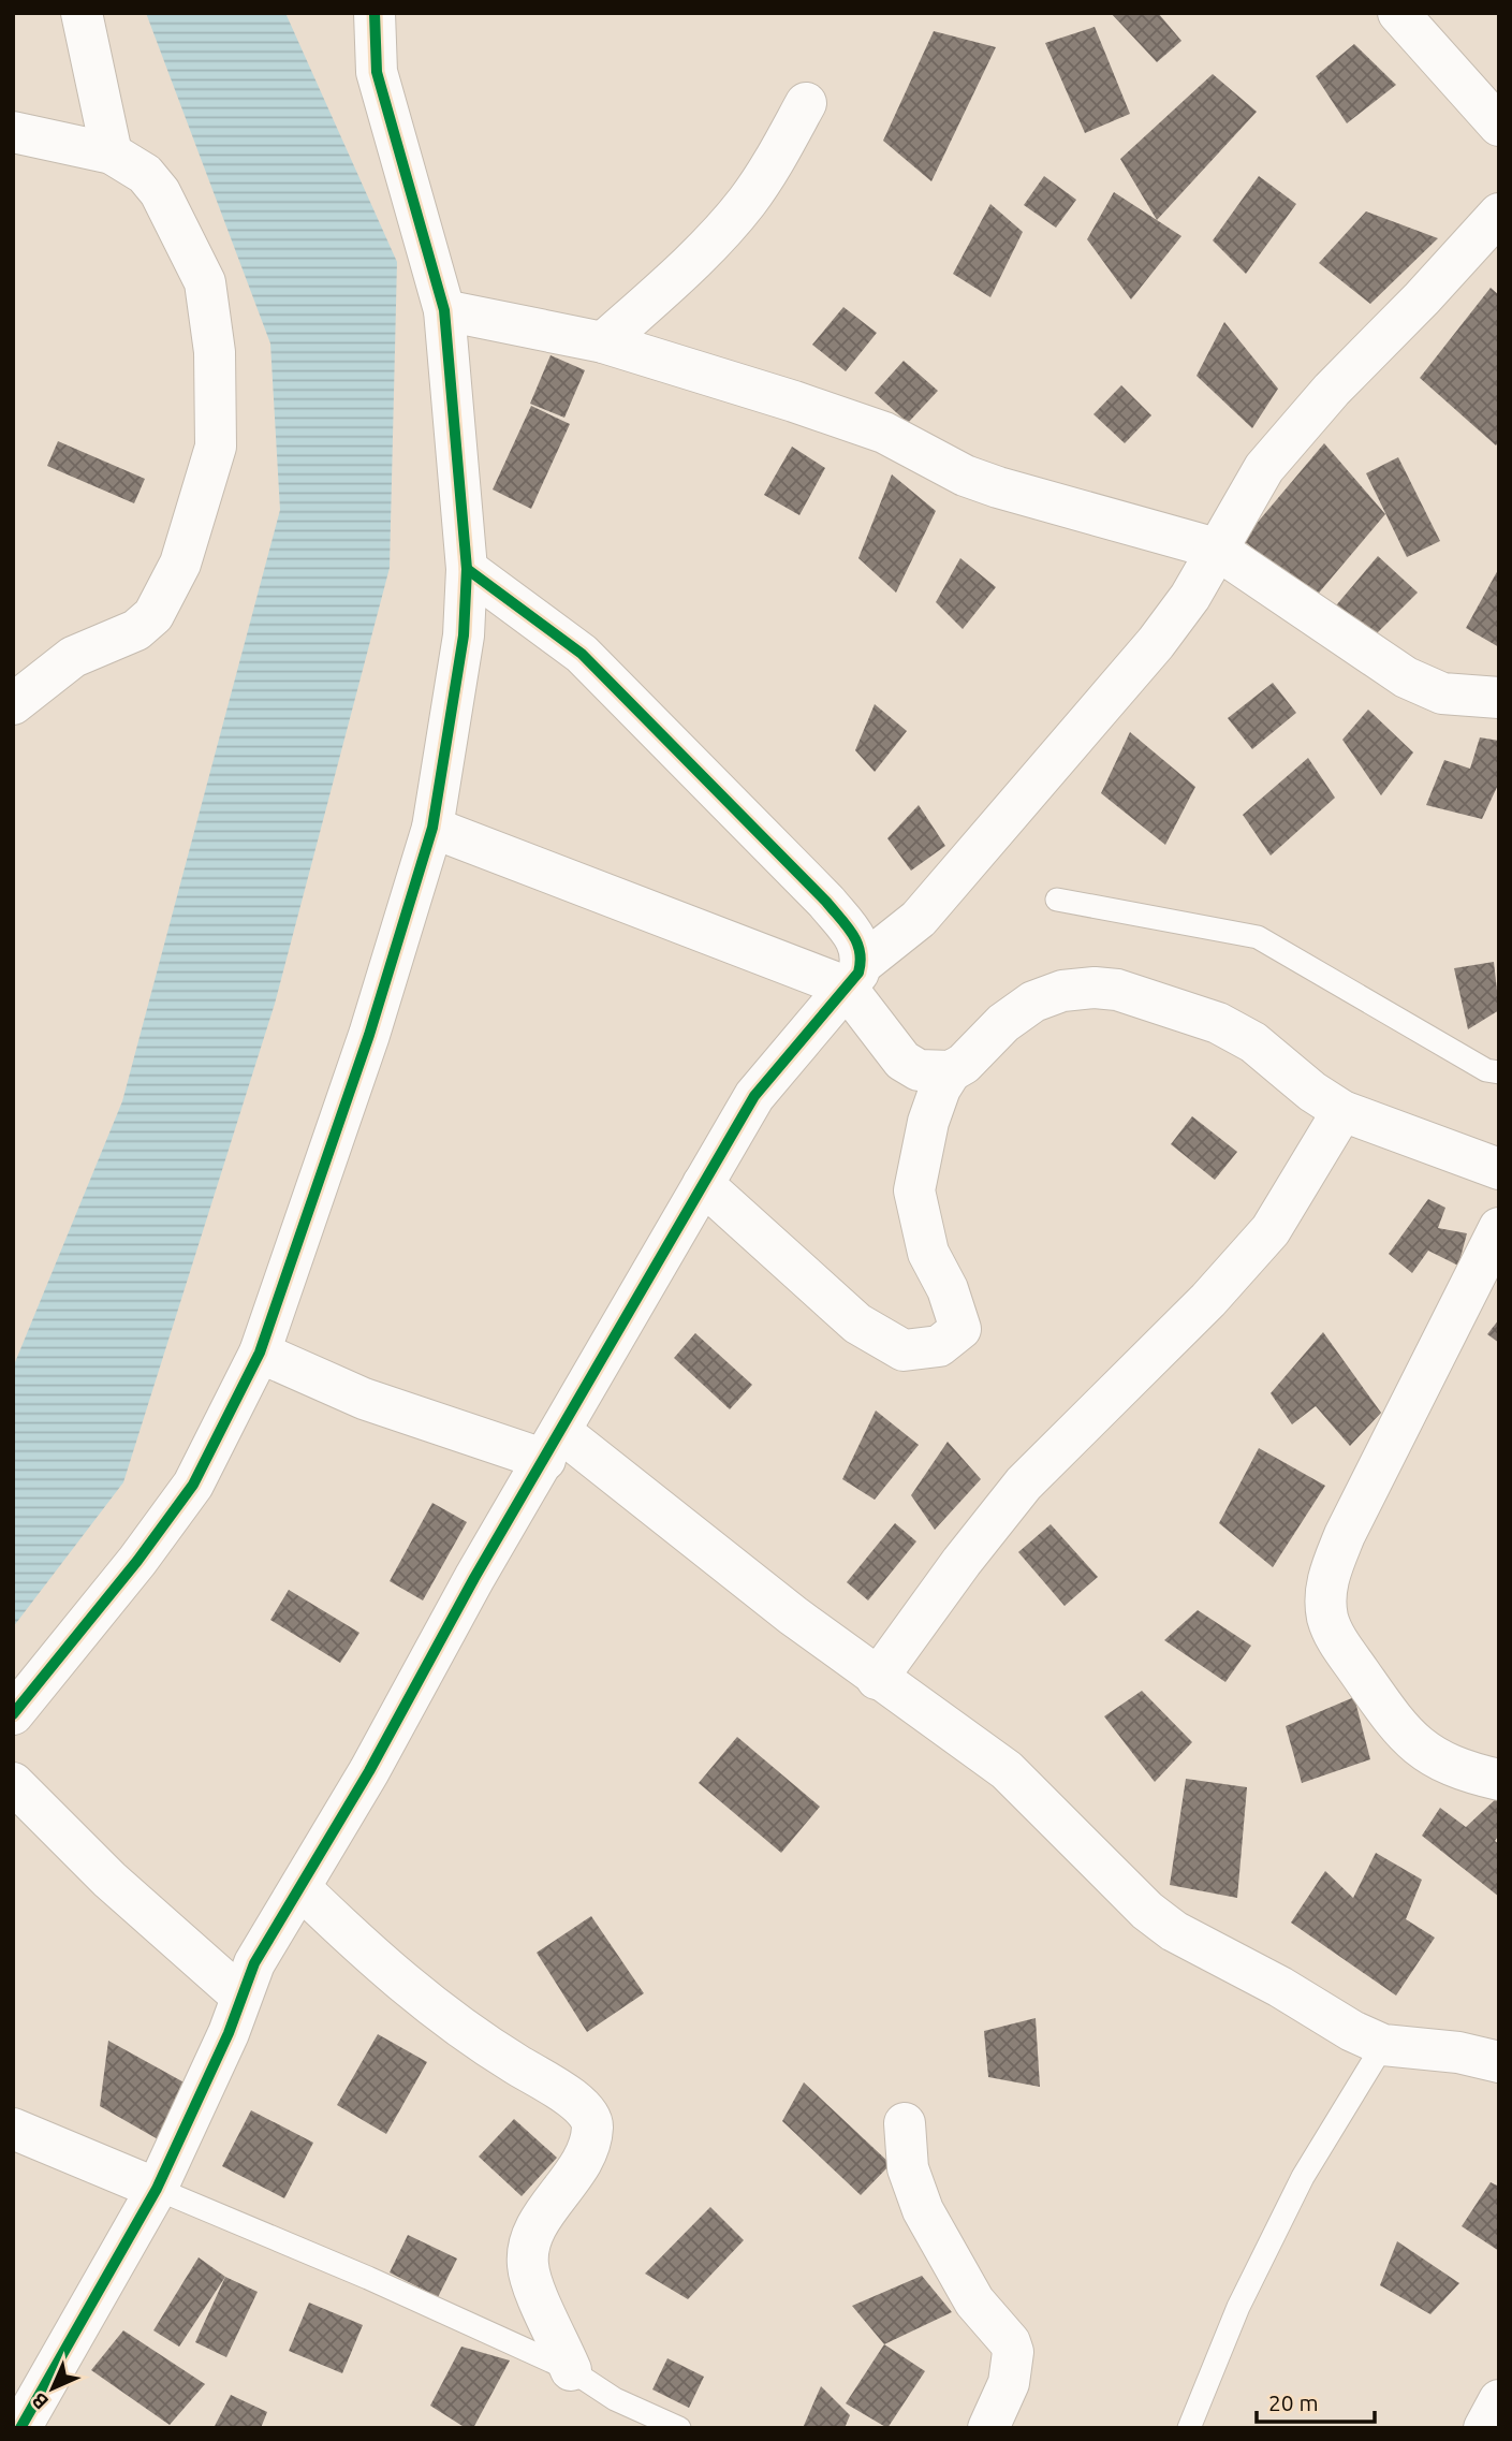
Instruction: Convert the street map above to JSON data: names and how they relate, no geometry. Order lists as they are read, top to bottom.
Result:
{
  "scale_bar": "20 m",
  "north": "bottom left"
}
